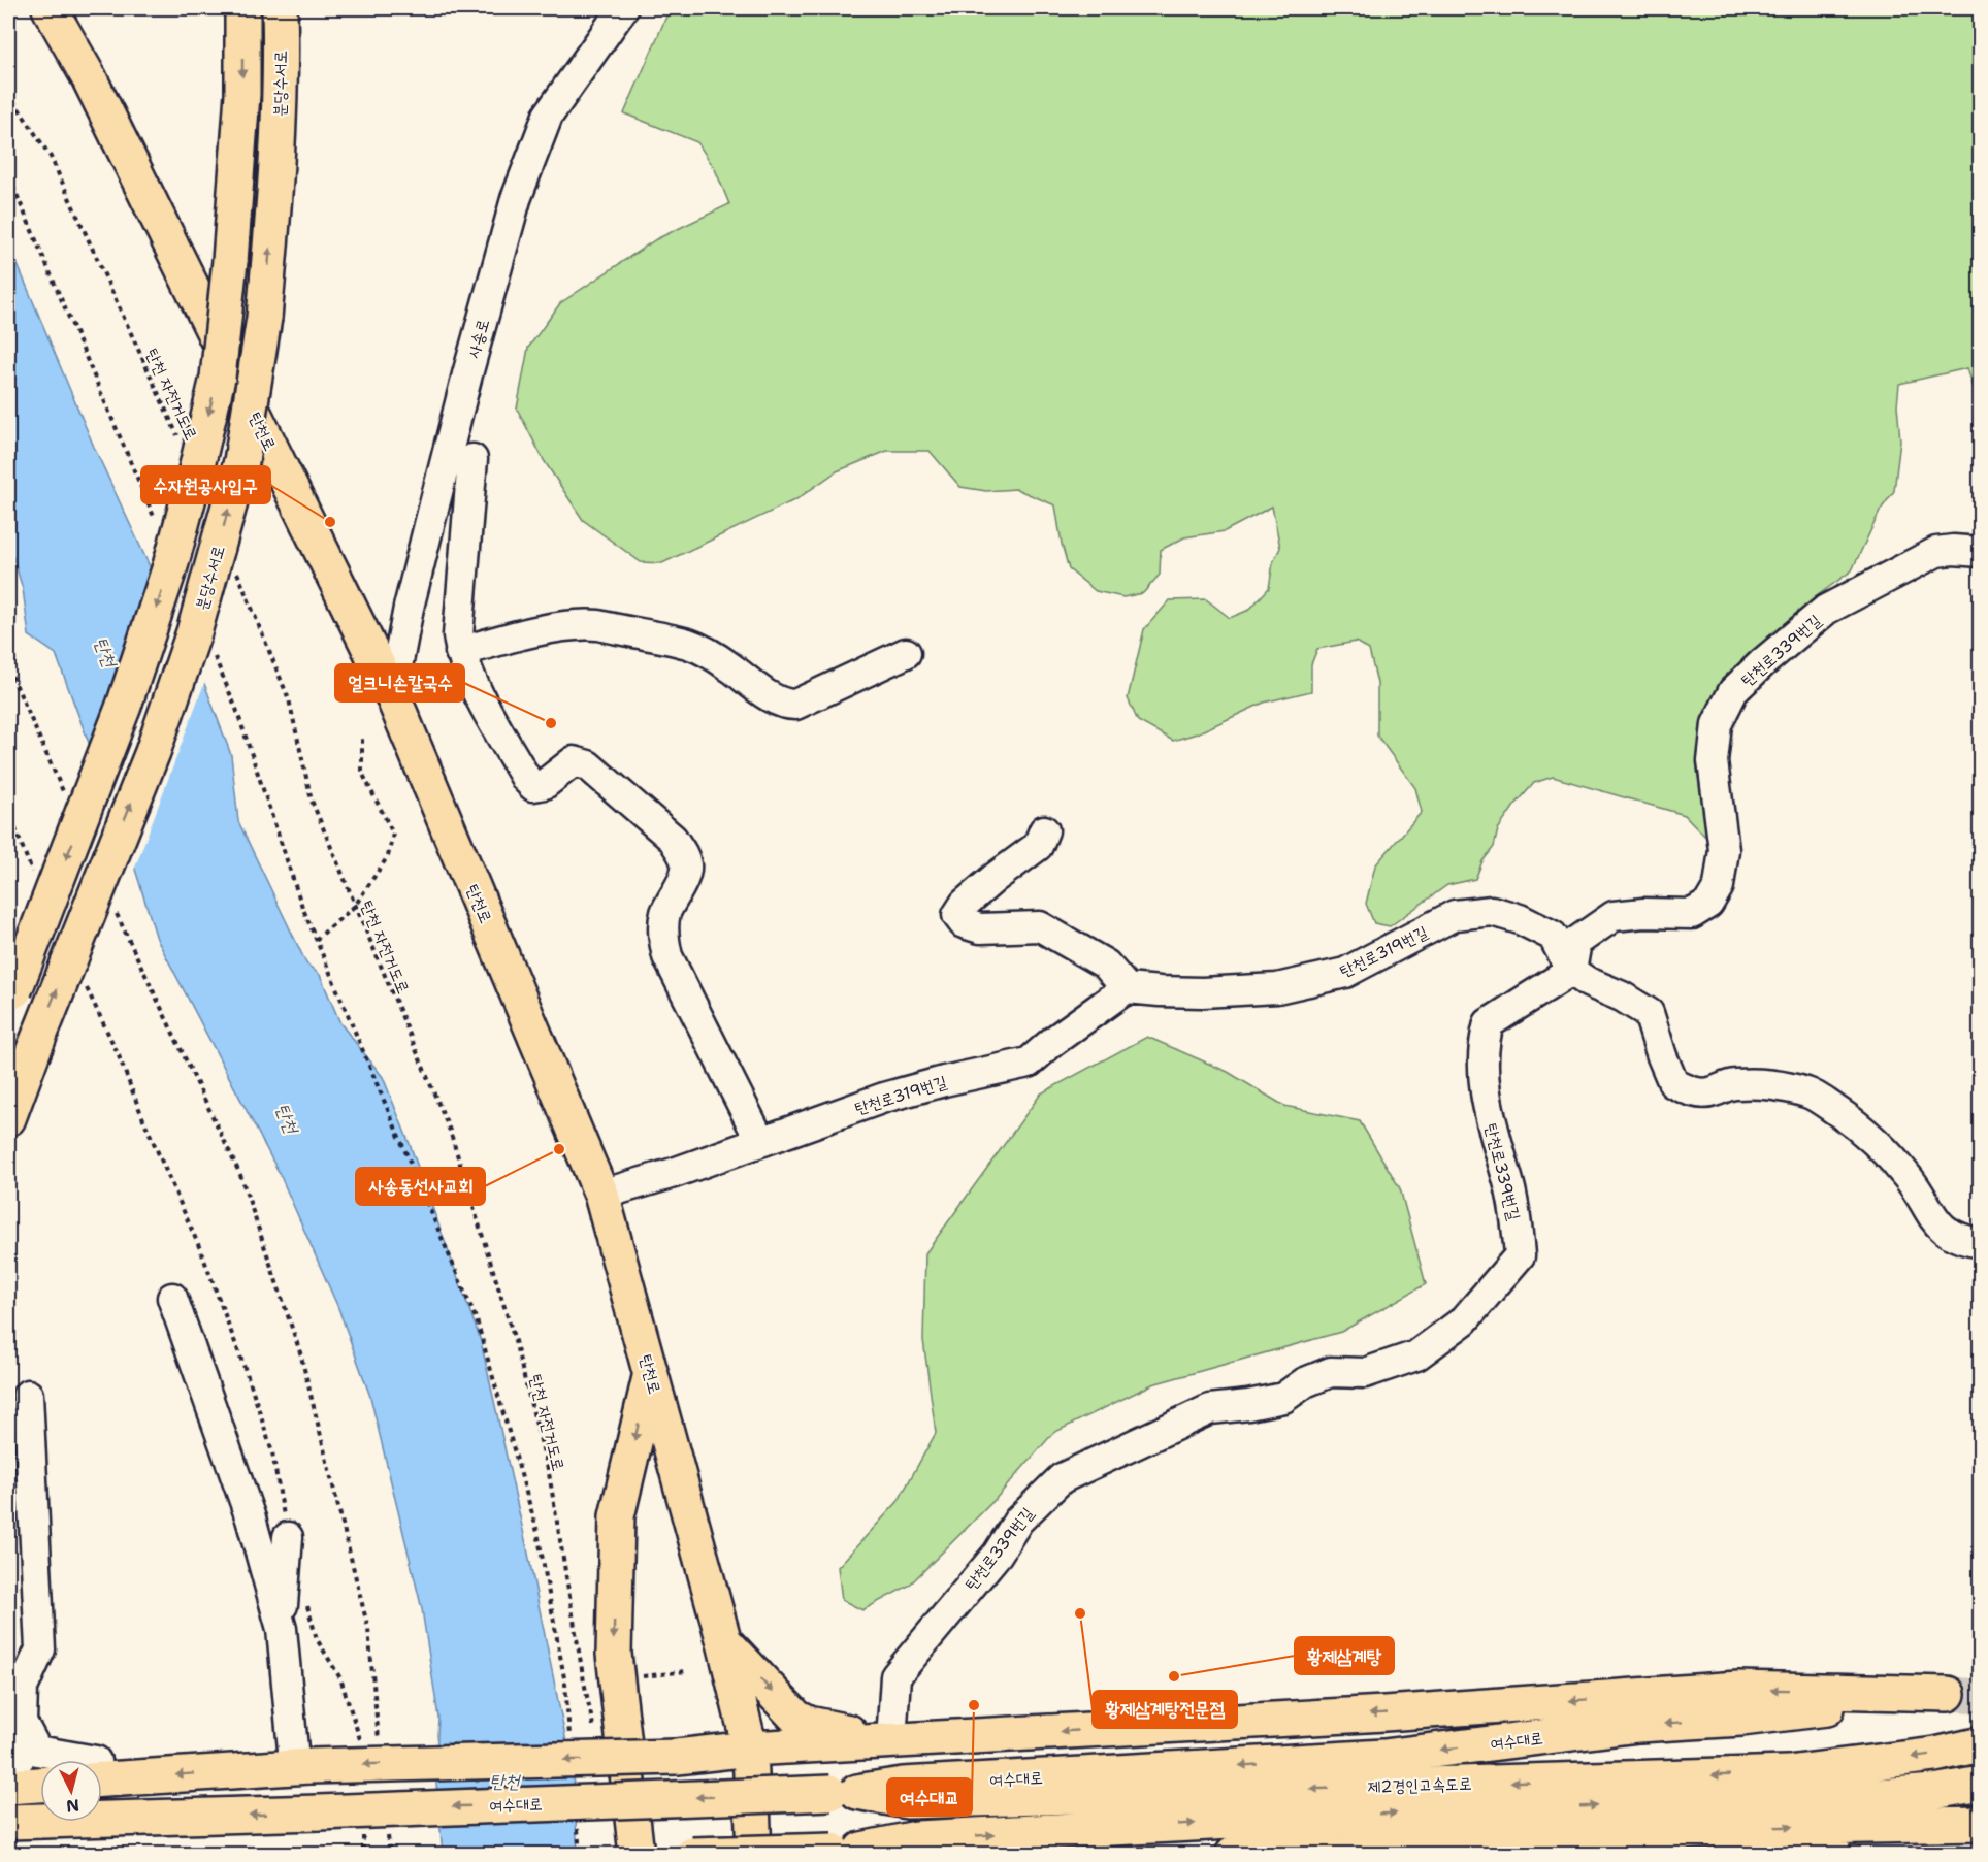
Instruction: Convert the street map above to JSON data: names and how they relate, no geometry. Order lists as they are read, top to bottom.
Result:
{
  "streets": {
    "main road": [
      "분당수서로",
      "탄천로",
      "여수대로",
      "제2경인고속도로"
    ],
    "street": ["사송로", "탄천로339번길", "탄천로319번길"],
    "path": ["탄천 자전거도로"]
  },
  "crossings": [
    ["사송로", "탄천로"],
    ["탄천로", "탄천로319번길"],
    ["탄천로339번길", "탄천로319번길"],
    ["탄천로339번길", "여수대로"],
    ["여수대로", "제2경인고속도로"]
  ],
  "water": ["탄천"],
  "places": [
    "수자원공사입구",
    "얼크니손칼국수",
    "사송동선사교회",
    "황제삼계탕전문점",
    "황제삼계탕",
    "여수대교"
  ],
  "north": "bottom"
}
